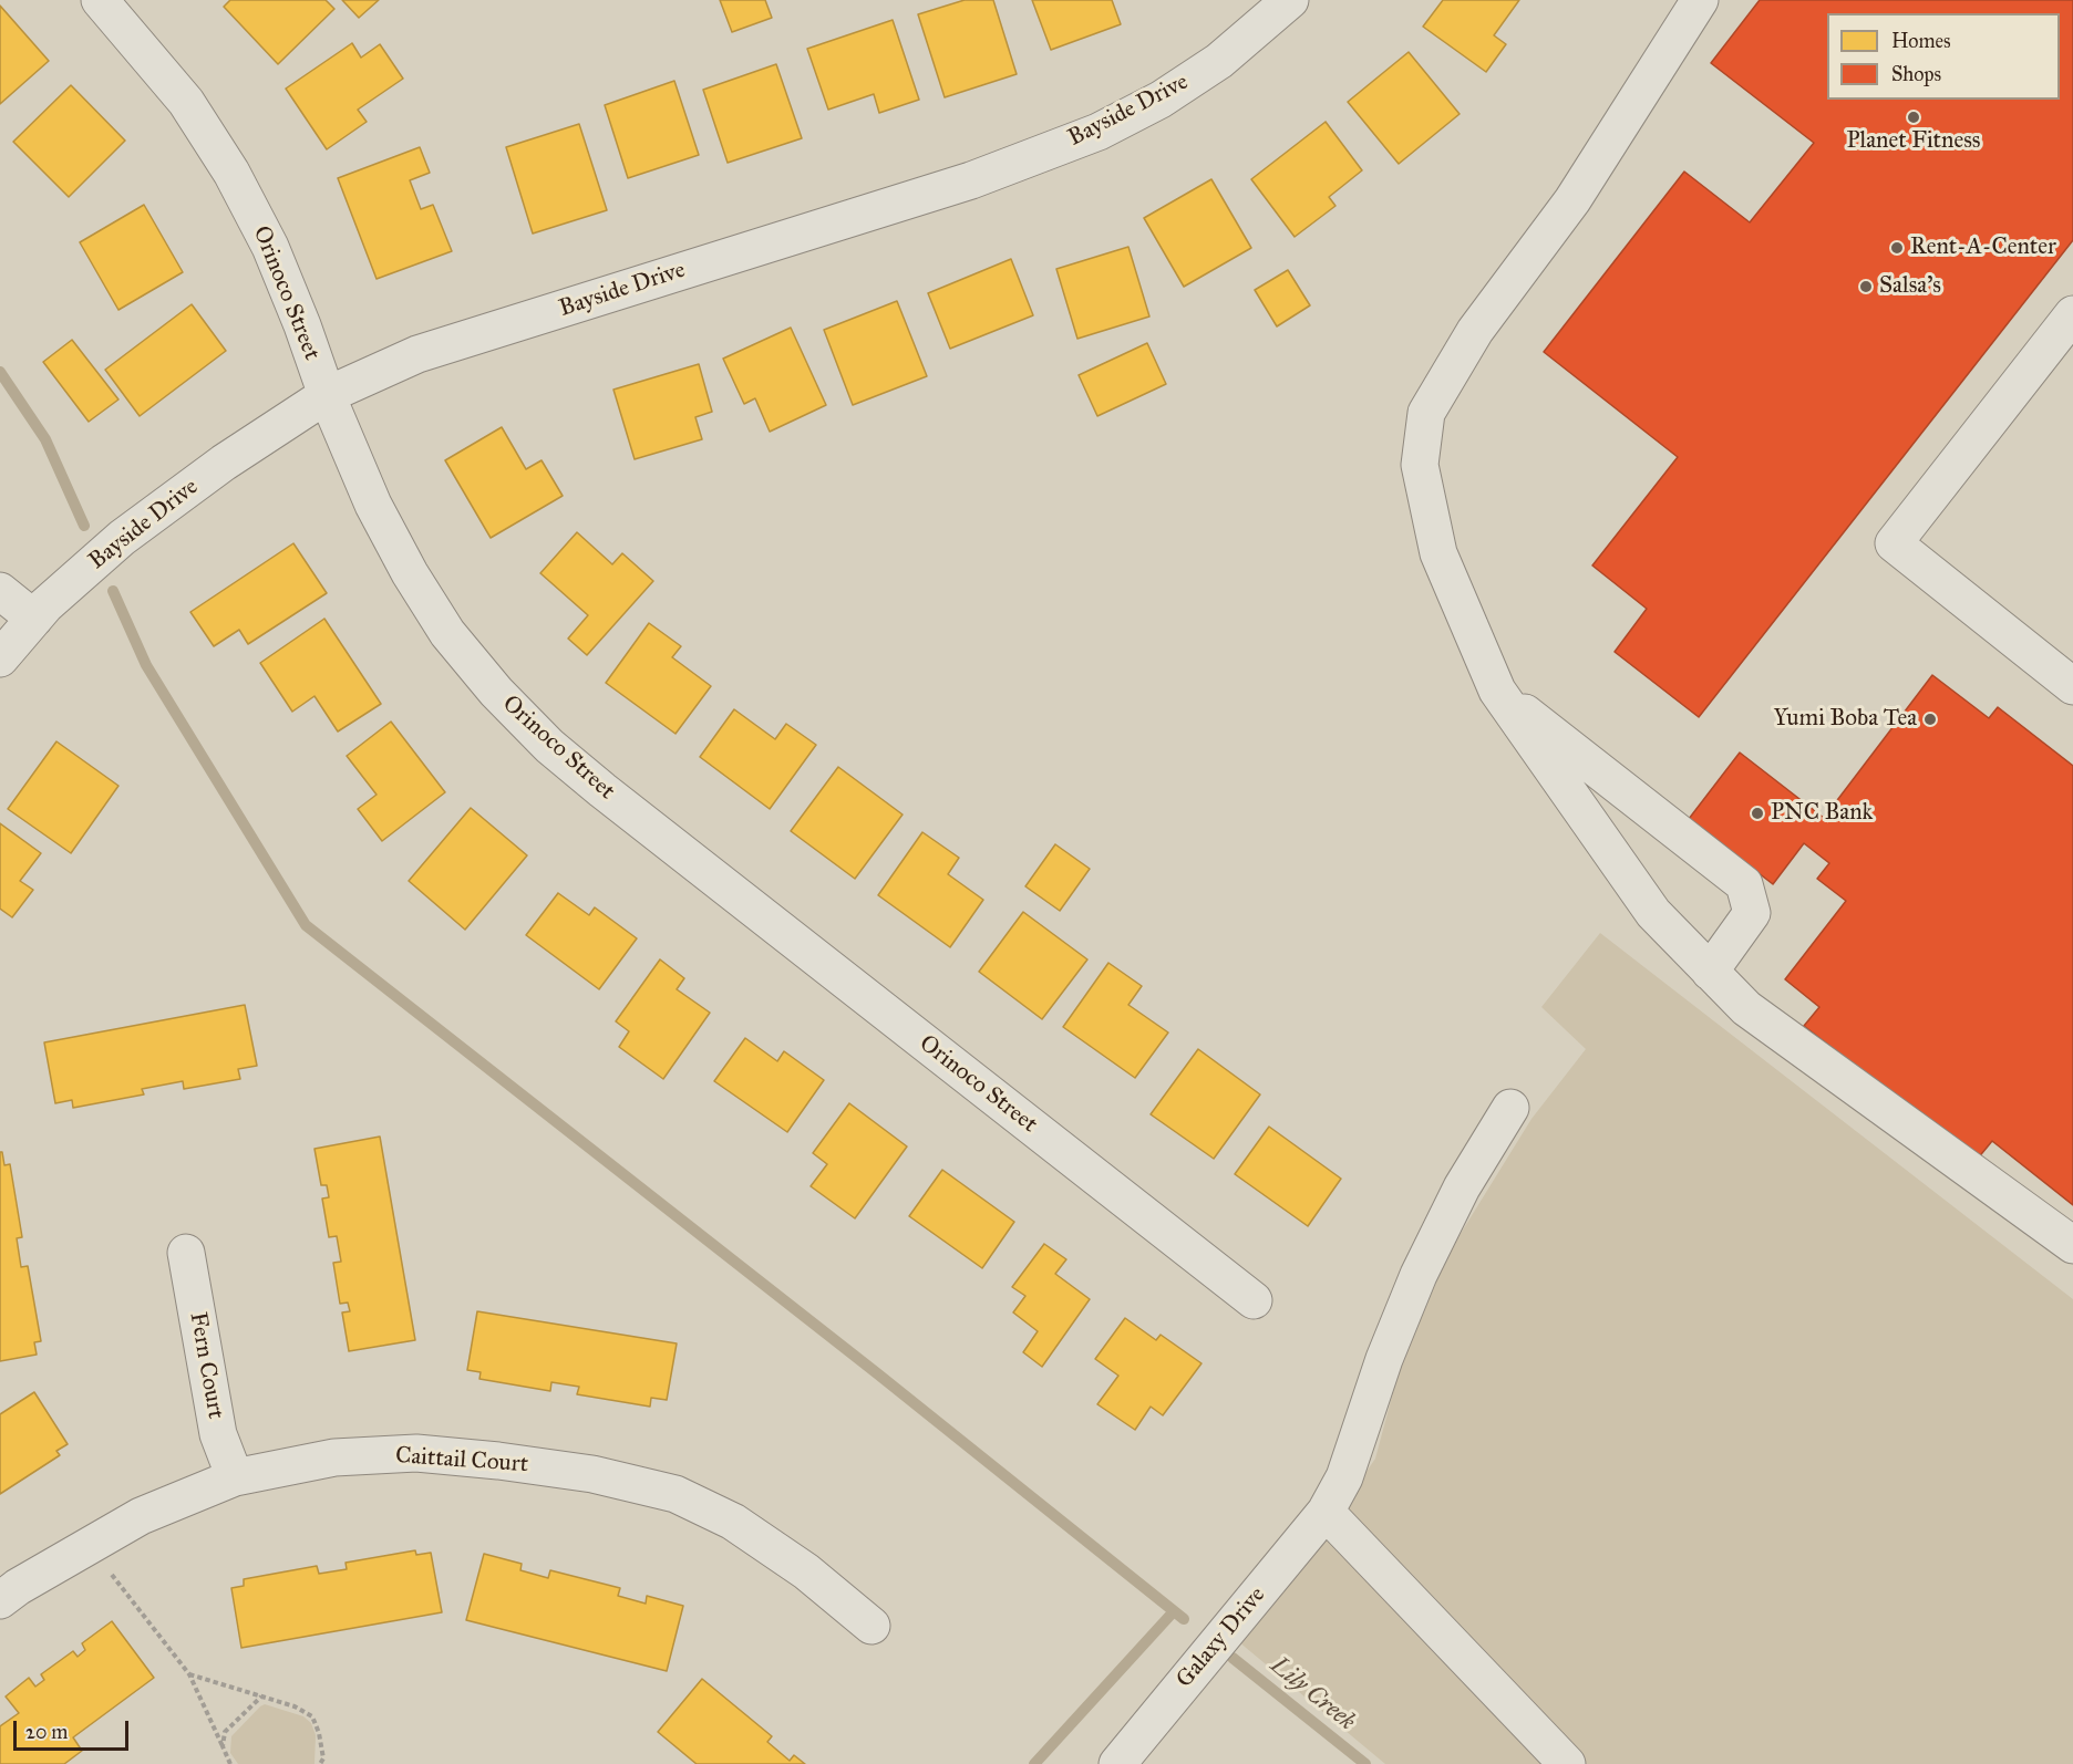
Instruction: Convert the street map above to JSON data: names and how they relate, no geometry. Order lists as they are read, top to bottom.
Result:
{
  "streets": {
    "street": [
      "Bayside Drive",
      "Orinoco Street",
      "Fern Court",
      "Caittail Court",
      "Galaxy Drive"
    ]
  },
  "crossings": [
    ["Bayside Drive", "Orinoco Street"],
    ["Fern Court", "Caittail Court"]
  ],
  "water": ["Lily Creek"],
  "places": [
    "Planet Fitness",
    "Rent-A-Center",
    "Salsa's",
    "Yumi Boba Tea",
    "PNC Bank"
  ],
  "legend": ["Homes", "Shops"],
  "scale_bar": "20 m"
}
